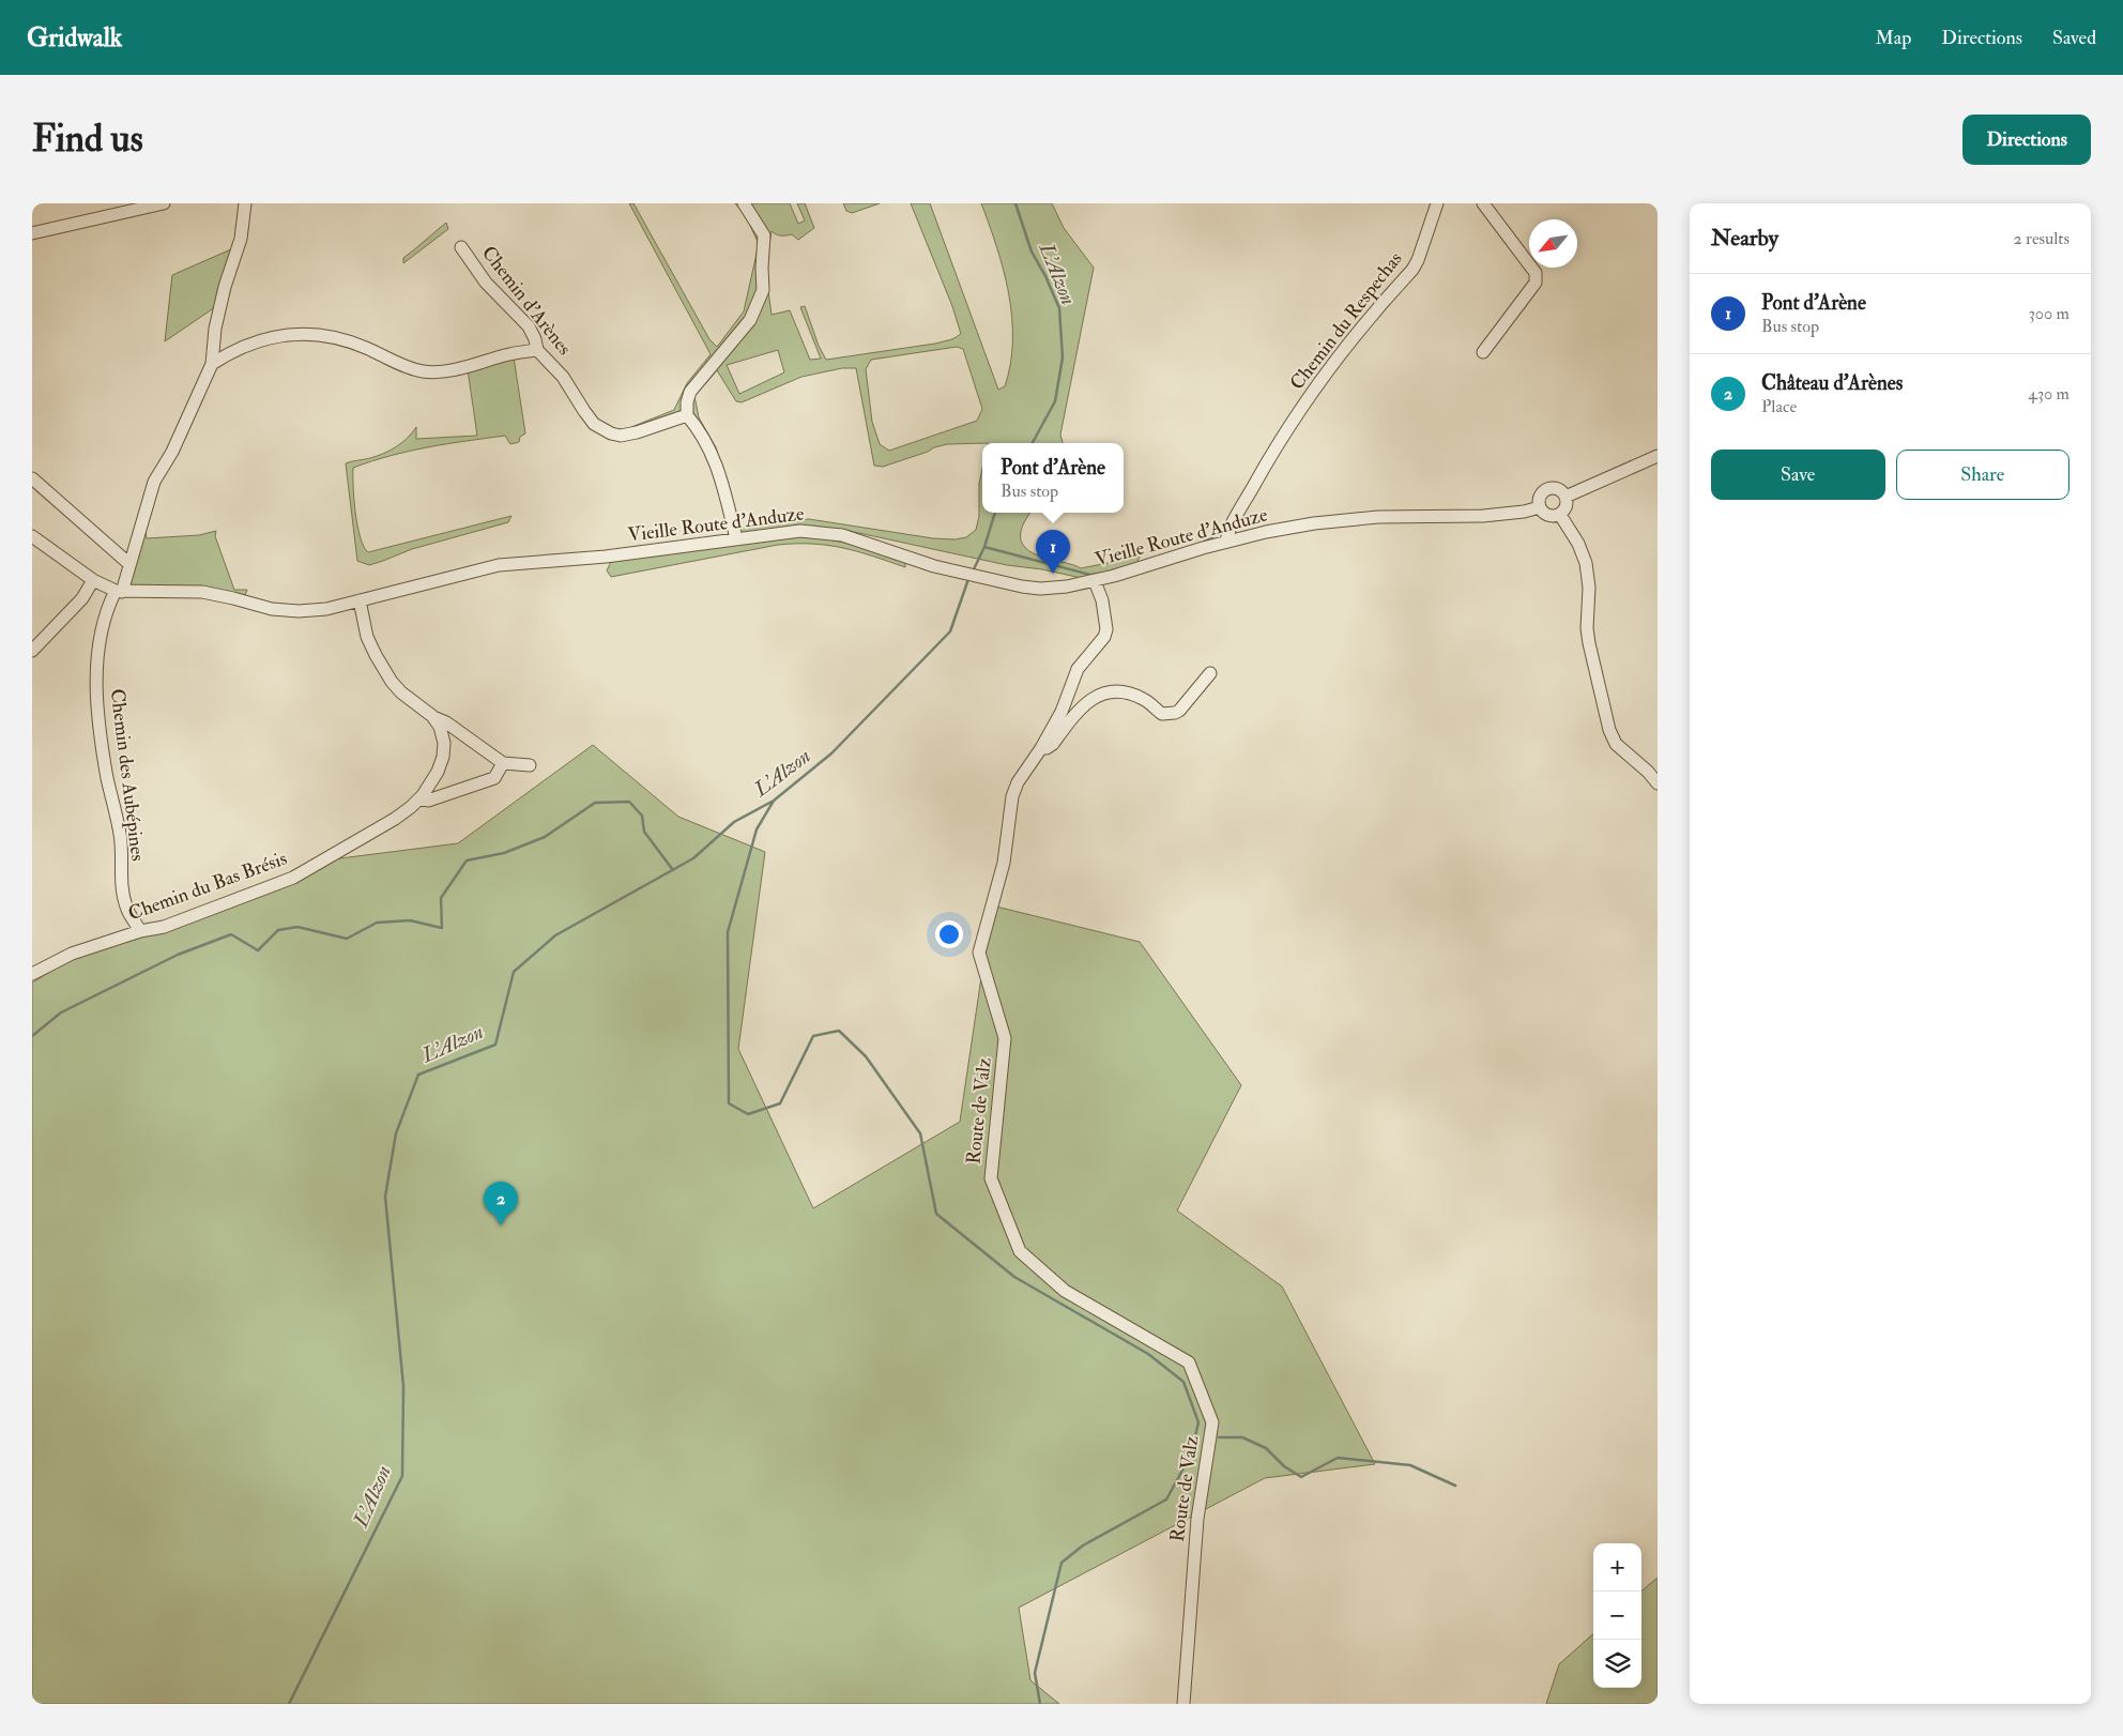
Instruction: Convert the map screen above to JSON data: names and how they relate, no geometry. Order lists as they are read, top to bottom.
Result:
{
  "streets": {
    "street": [
      "Chemin d'Arènes",
      "Chemin du Respechas",
      "Vieille Route d'Anduze",
      "Chemin des Aubépines",
      "Chemin du Bas Brésis",
      "Route de Valz"
    ]
  },
  "crossings": [
    ["Chemin du Respechas", "Vieille Route d'Anduze"],
    ["Vieille Route d'Anduze", "Chemin des Aubépines"],
    ["Vieille Route d'Anduze", "Chemin du Bas Brésis"],
    ["Vieille Route d'Anduze", "Route de Valz"],
    ["Chemin des Aubépines", "Chemin du Bas Brésis"]
  ],
  "water": ["L'Alzon"],
  "north": "bottom left",
  "page": {
    "header": "Gridwalk",
    "nav": ["Map", "Directions", "Saved"],
    "buttons": [
      "Directions",
      ["Save", "Share"]
    ],
    "title": "Find us",
    "heading": ["Nearby", "2 results"],
    "list": [
      {
        "mark": "1",
        "name": "Pont d'Arène",
        "note": "Bus stop",
        "value": "300 m"
      },
      {
        "mark": "2",
        "name": "Château d'Arènes",
        "note": "Place",
        "value": "430 m"
      }
    ],
    "popup": ["Pont d'Arène", "Bus stop"],
    "pins": ["1", "2"],
    "map_buttons": ["+", "−"]
  }
}
